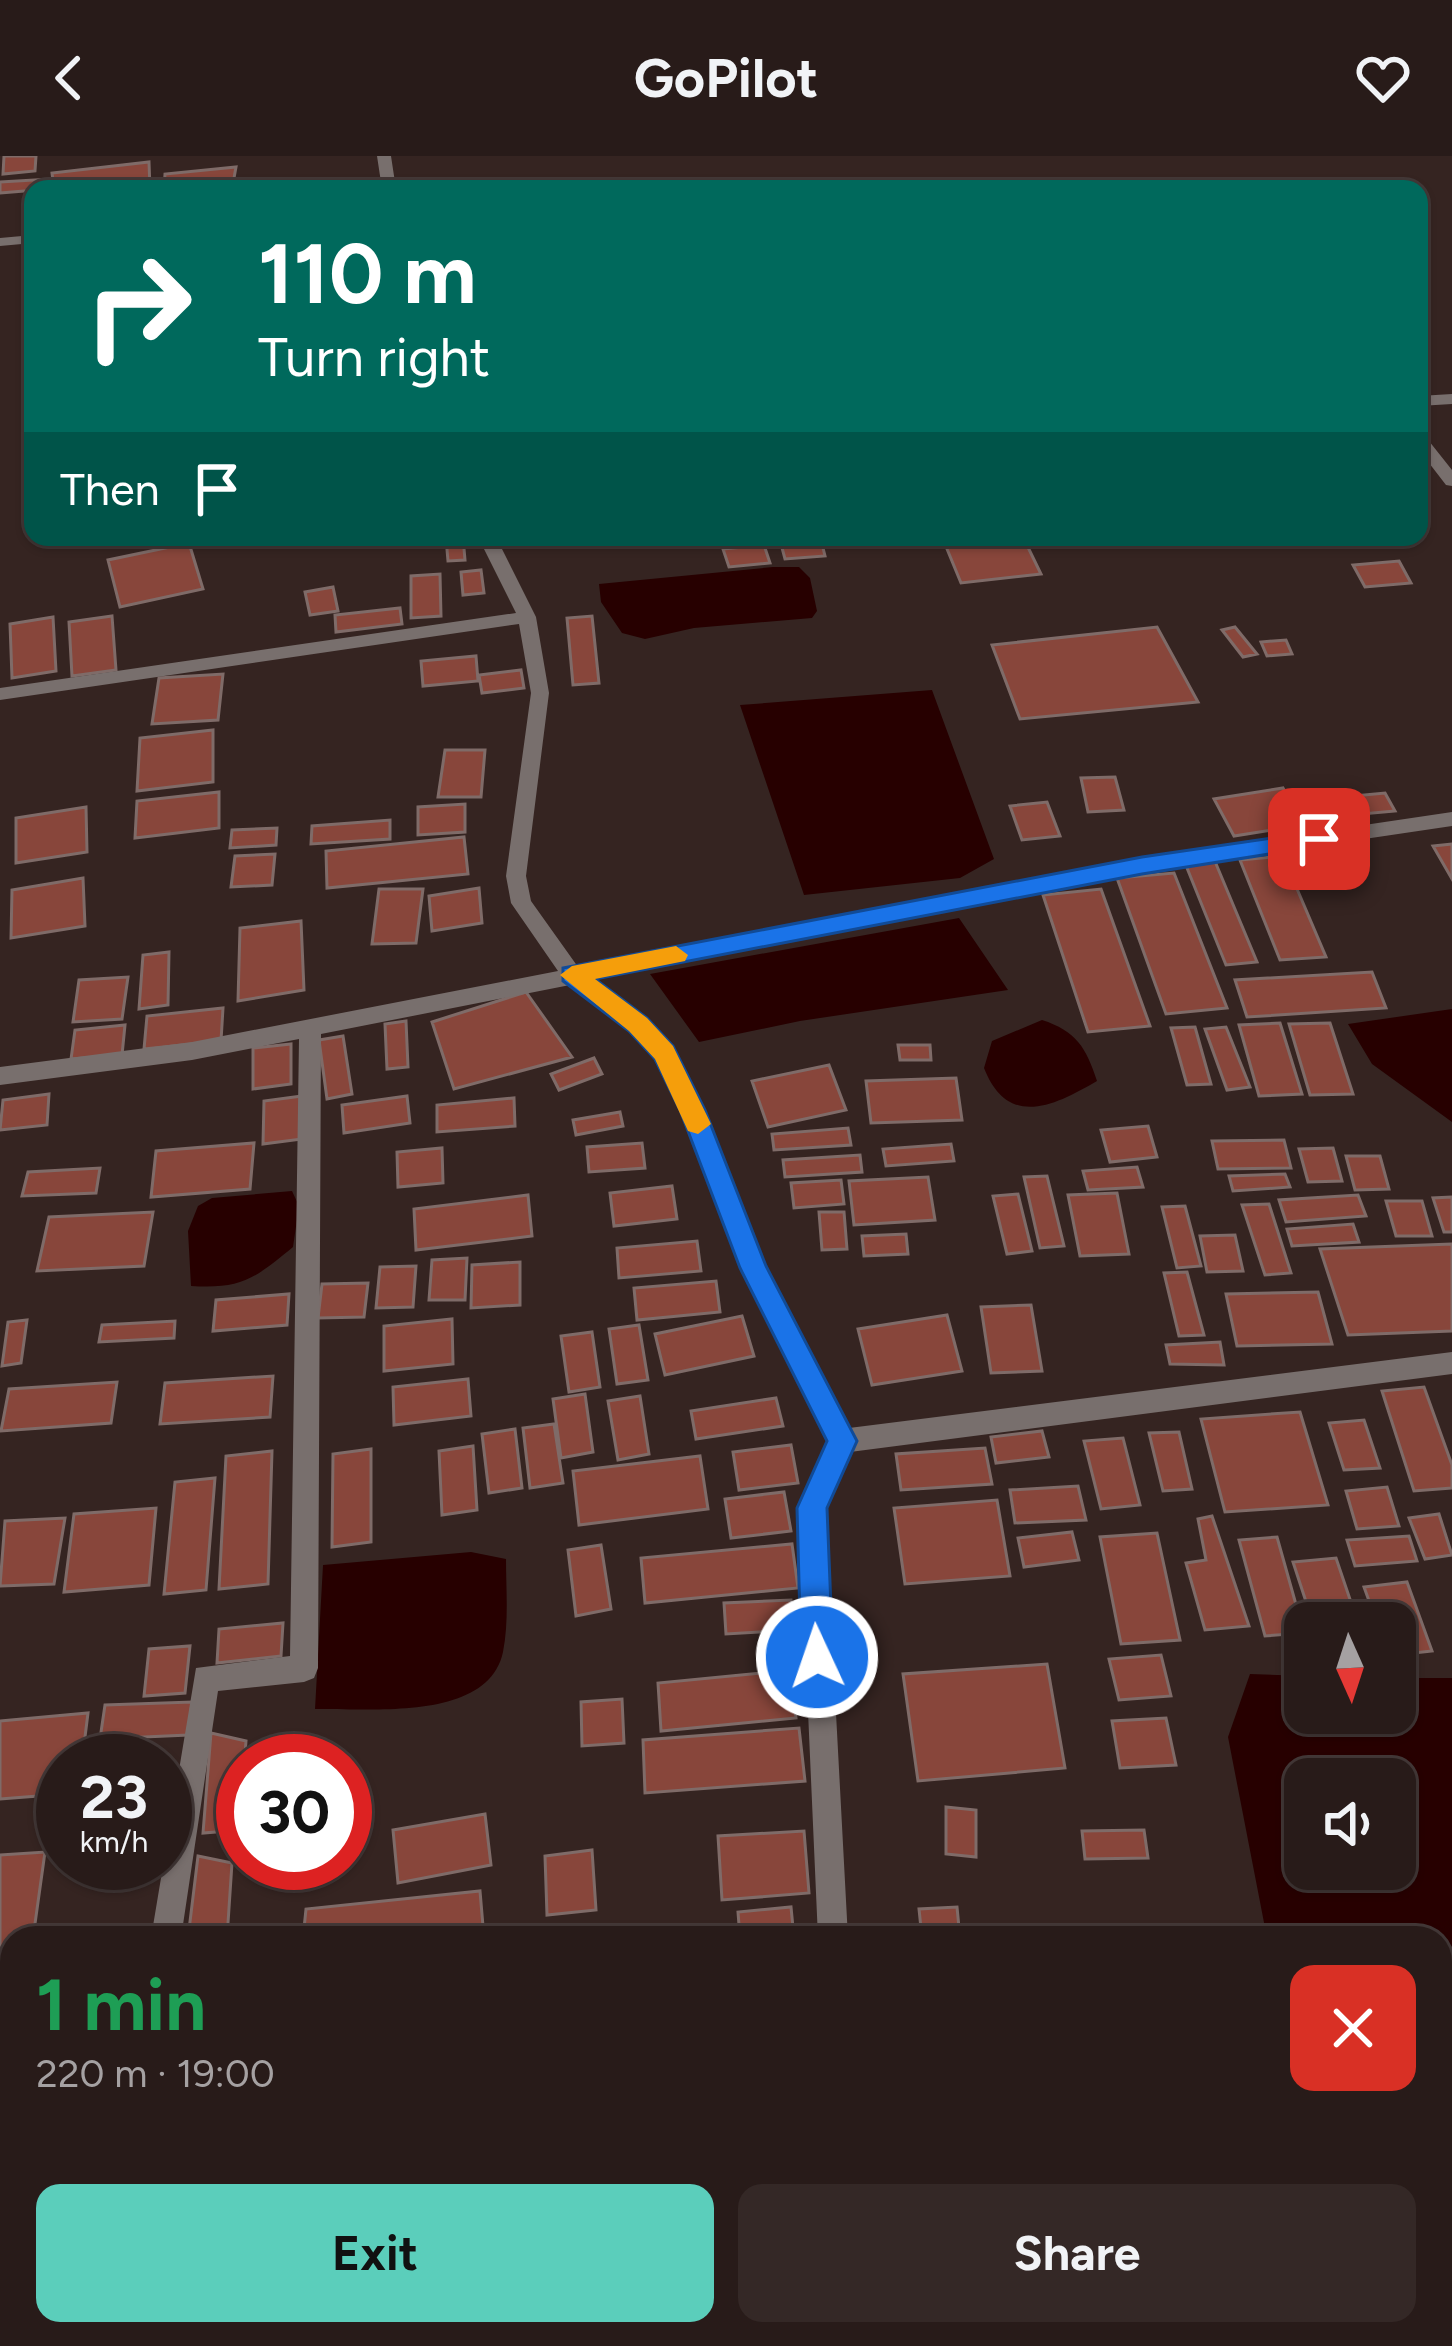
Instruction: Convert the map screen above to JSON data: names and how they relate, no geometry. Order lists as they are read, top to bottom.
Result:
{
  "north": "bottom",
  "page": {
    "header": "GoPilot",
    "turn": ["110 m", "Turn right"],
    "then": "Then",
    "speed": "23 km/h",
    "limit": "30",
    "heading": ["1 min", "220 m · 19:00"],
    "buttons": ["Exit", "Share"]
  }
}
